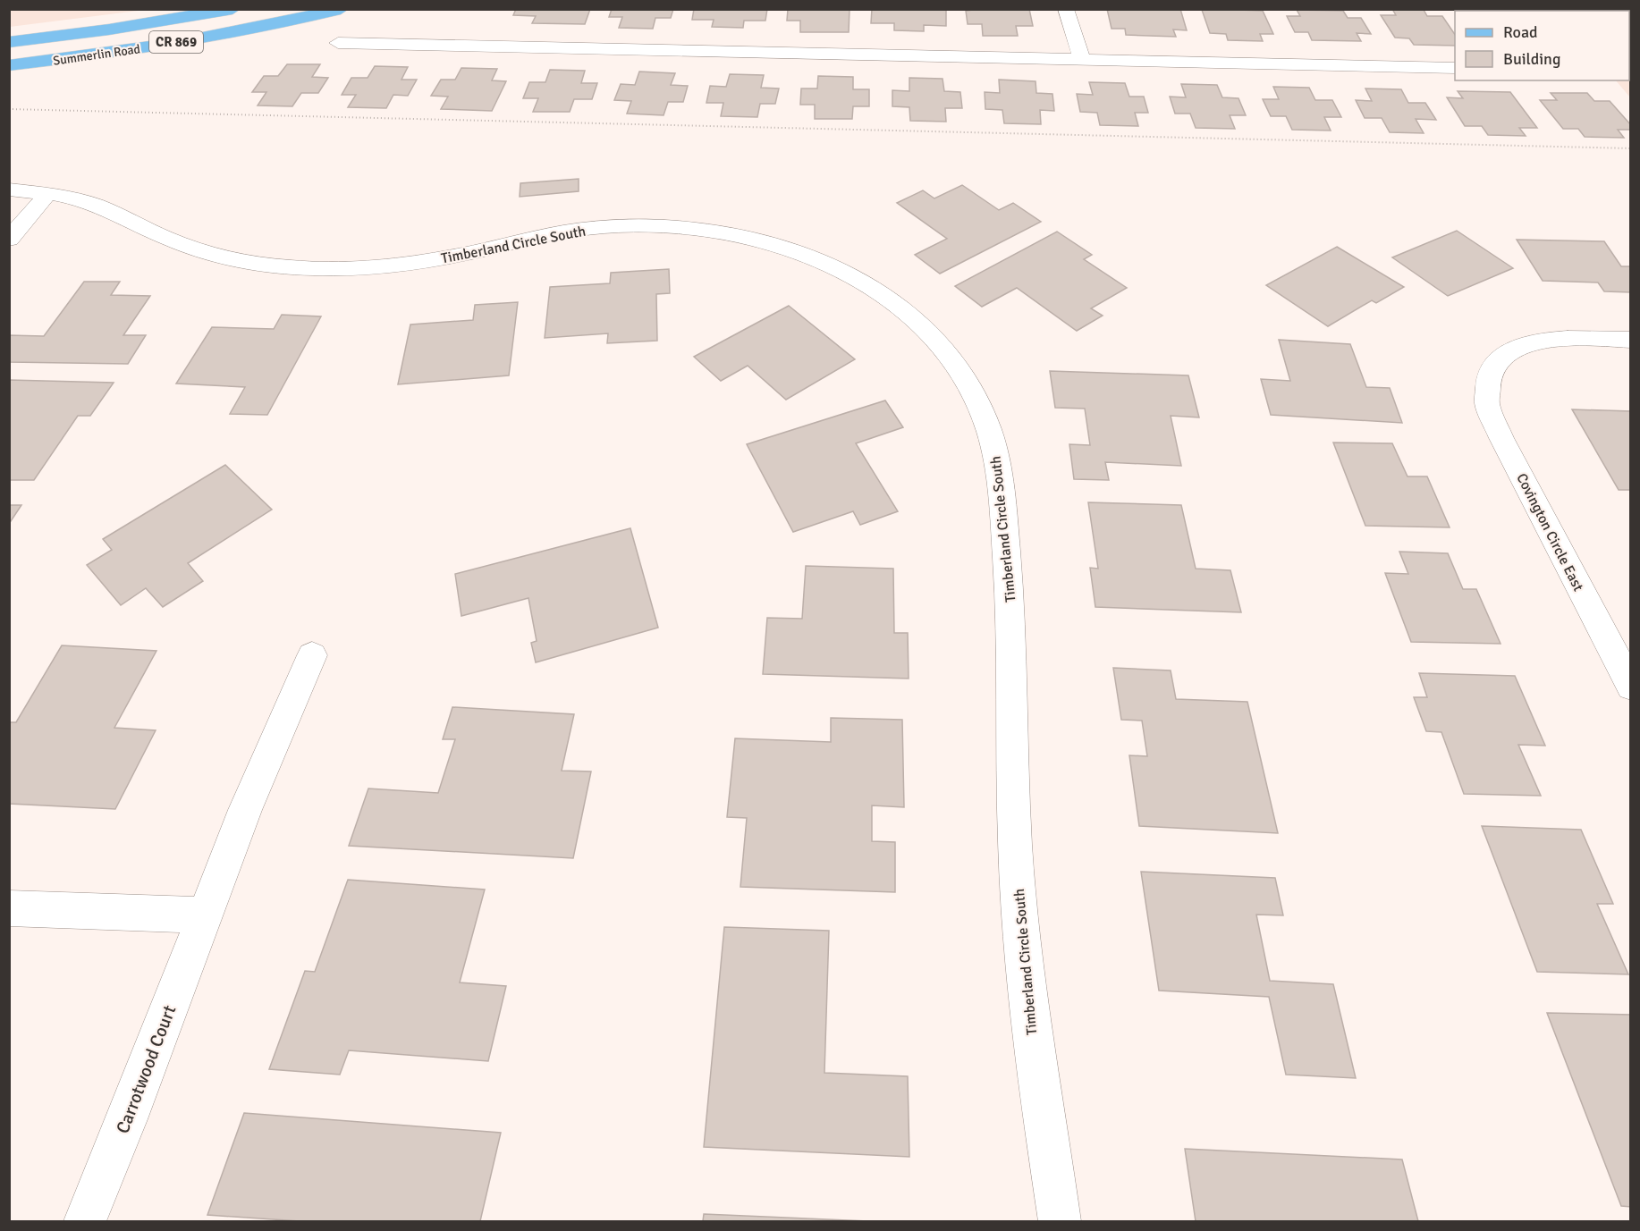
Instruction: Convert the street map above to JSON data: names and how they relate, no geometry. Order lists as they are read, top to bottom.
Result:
{
  "streets": {
    "main road": ["CR 869", "Summerlin Road"],
    "street": ["Timberland Circle South", "Covington Circle East", "Carrotwood Court"]
  },
  "legend": ["Road", "Building"]
}
